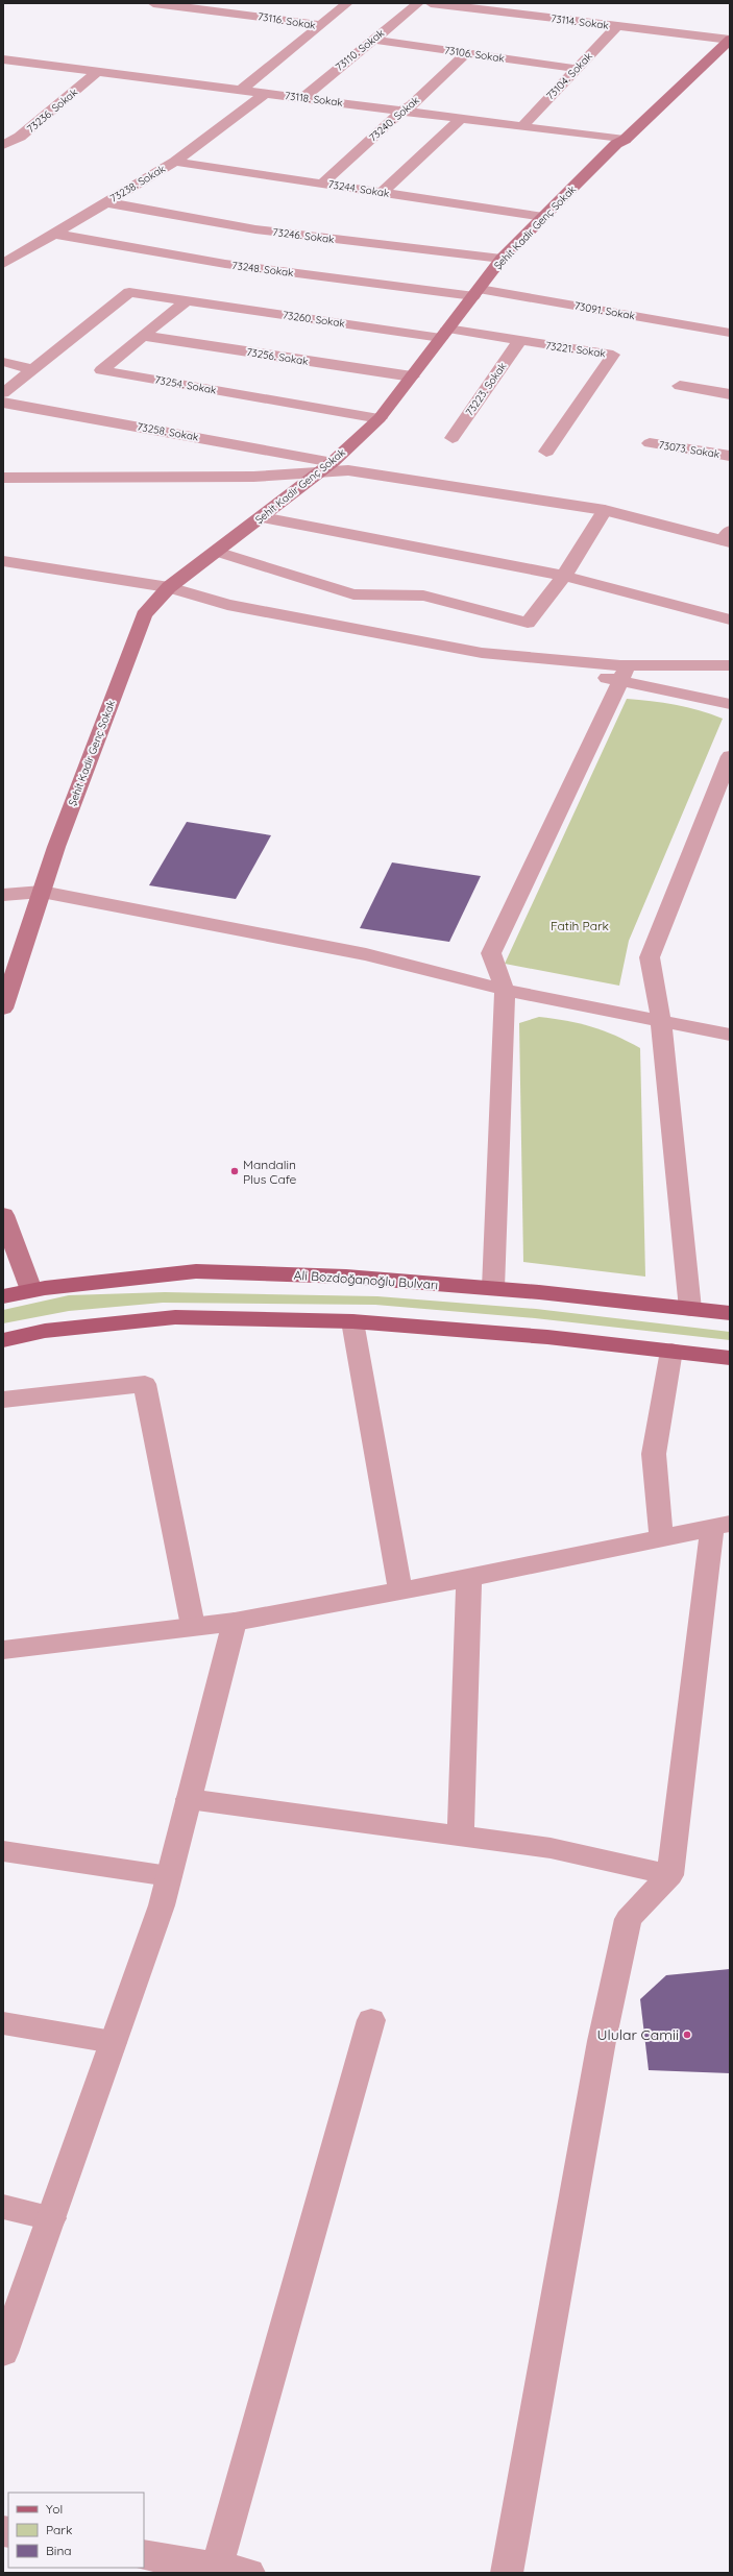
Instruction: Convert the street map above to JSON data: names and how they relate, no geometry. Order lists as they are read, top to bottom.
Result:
{
  "streets": {
    "main road": ["Şehit Kadir Genç Sokak", "Ali Bozdoğanoğlu Bulvarı"],
    "street": [
      "73116. Sokak",
      "73114. Sokak",
      "73110. Sokak",
      "73106. Sokak",
      "73104. Sokak",
      "73118. Sokak",
      "73236. Sokak",
      "73240. Sokak",
      "73238. Sokak",
      "73244. Sokak",
      "73246. Sokak",
      "73248. Sokak",
      "73091. Sokak",
      "73260. Sokak",
      "73221. Sokak",
      "73256. Sokak",
      "73254. Sokak",
      "73223. Sokak",
      "73258. Sokak",
      "73073. Sokak"
    ]
  },
  "crossings": [
    ["73116. Sokak", "73118. Sokak"],
    ["73114. Sokak", "73104. Sokak"],
    ["73114. Sokak", "Şehit Kadir Genç Sokak"],
    ["73110. Sokak", "73106. Sokak"],
    ["73110. Sokak", "73118. Sokak"],
    ["73106. Sokak", "73104. Sokak"],
    ["73106. Sokak", "73240. Sokak"],
    ["73104. Sokak", "73118. Sokak"],
    ["73118. Sokak", "73236. Sokak"],
    ["73118. Sokak", "73240. Sokak"],
    ["73118. Sokak", "73238. Sokak"],
    ["73118. Sokak", "Şehit Kadir Genç Sokak"],
    ["73240. Sokak", "73244. Sokak"],
    ["73238. Sokak", "73244. Sokak"],
    ["73238. Sokak", "73246. Sokak"],
    ["73238. Sokak", "73248. Sokak"],
    ["73244. Sokak", "Şehit Kadir Genç Sokak"],
    ["Şehit Kadir Genç Sokak", "73246. Sokak"],
    ["Şehit Kadir Genç Sokak", "73248. Sokak"],
    ["Şehit Kadir Genç Sokak", "73091. Sokak"],
    ["Şehit Kadir Genç Sokak", "73260. Sokak"],
    ["Şehit Kadir Genç Sokak", "73221. Sokak"],
    ["Şehit Kadir Genç Sokak", "73256. Sokak"],
    ["Şehit Kadir Genç Sokak", "73254. Sokak"],
    ["Şehit Kadir Genç Sokak", "73258. Sokak"],
    ["73248. Sokak", "73091. Sokak"],
    ["73260. Sokak", "73221. Sokak"],
    ["73260. Sokak", "73254. Sokak"],
    ["73221. Sokak", "73223. Sokak"],
    ["73256. Sokak", "73254. Sokak"]
  ],
  "parks": ["Fatih Park"],
  "places": ["Mandalin Plus Cafe", "Ulular Camii"],
  "legend": ["Yol", "Park", "Bina"]
}
